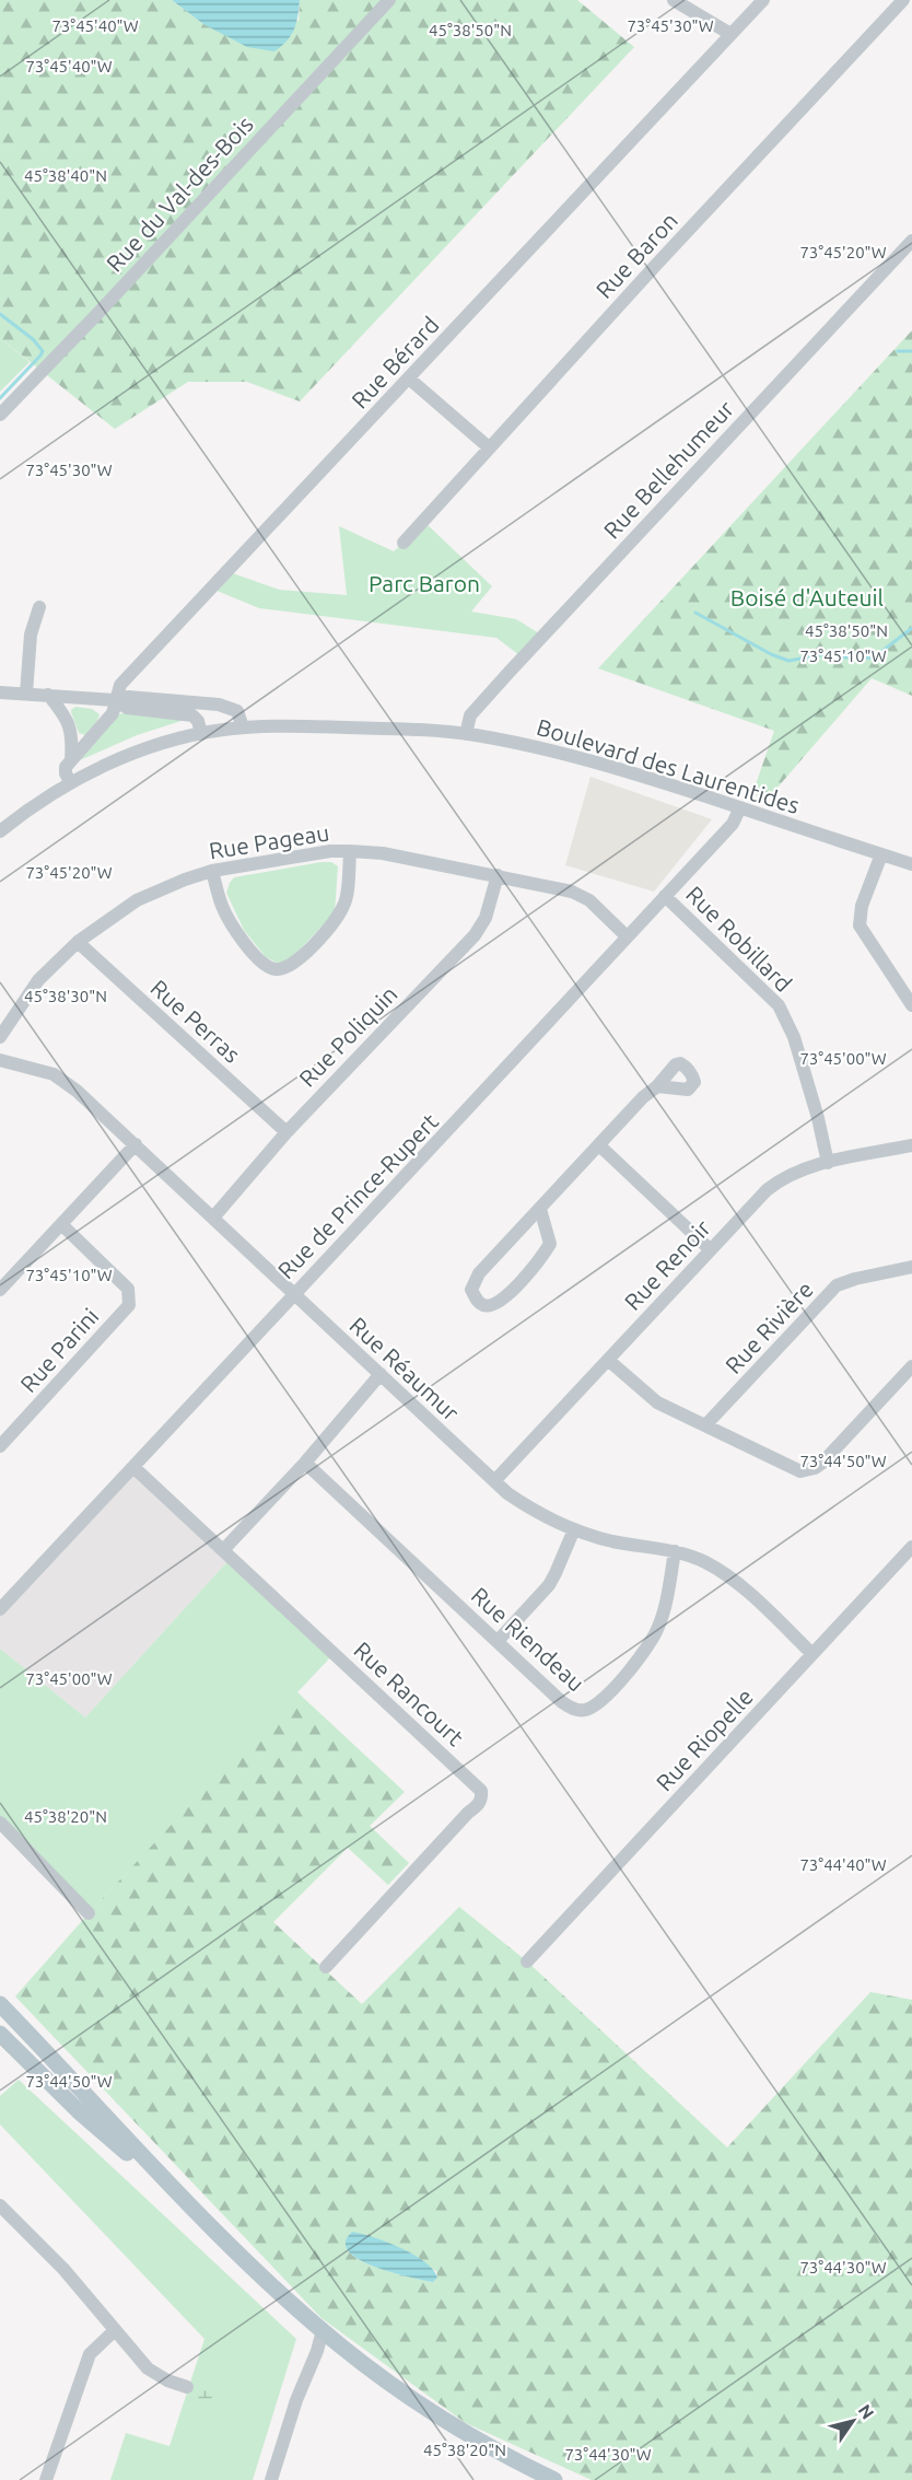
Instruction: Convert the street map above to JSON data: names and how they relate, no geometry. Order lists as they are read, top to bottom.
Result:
{
  "streets": {
    "street": [
      "Rue du Val-des-Bois",
      "Rue Baron",
      "Rue Bérard",
      "Rue Bellehumeur",
      "Boulevard des Laurentides",
      "Rue Pageau",
      "Rue Robillard",
      "Rue Perras",
      "Rue Poliquin",
      "Rue de Prince-Rupert",
      "Rue Renoir",
      "Rue Rivière",
      "Rue Parini",
      "Rue Réaumur",
      "Rue Riendeau",
      "Rue Rancourt",
      "Rue Riopelle"
    ]
  },
  "crossings": [
    ["Rue Bellehumeur", "Boulevard des Laurentides"],
    ["Boulevard des Laurentides", "Rue de Prince-Rupert"],
    ["Rue Pageau", "Rue Perras"],
    ["Rue Pageau", "Rue Poliquin"],
    ["Rue Pageau", "Rue de Prince-Rupert"],
    ["Rue Robillard", "Rue de Prince-Rupert"],
    ["Rue Robillard", "Rue Renoir"],
    ["Rue Perras", "Rue Poliquin"],
    ["Rue Poliquin", "Rue Réaumur"],
    ["Rue de Prince-Rupert", "Rue Réaumur"],
    ["Rue de Prince-Rupert", "Rue Rancourt"],
    ["Rue Renoir", "Rue Réaumur"],
    ["Rue Réaumur", "Rue Riendeau"],
    ["Rue Réaumur", "Rue Riopelle"]
  ],
  "parks": ["Parc Baron", "Boisé d'Auteuil"],
  "north": "top right",
  "coordinates": [
    "73°45'40\"W",
    "73°45'30\"W",
    "45°38'50\"N",
    "45°38'40\"N",
    "73°45'20\"W",
    "73°45'10\"W",
    "45°38'30\"N",
    "73°45'00\"W",
    "73°44'50\"W",
    "45°38'20\"N",
    "73°44'40\"W",
    "73°44'30\"W"
  ]
}
